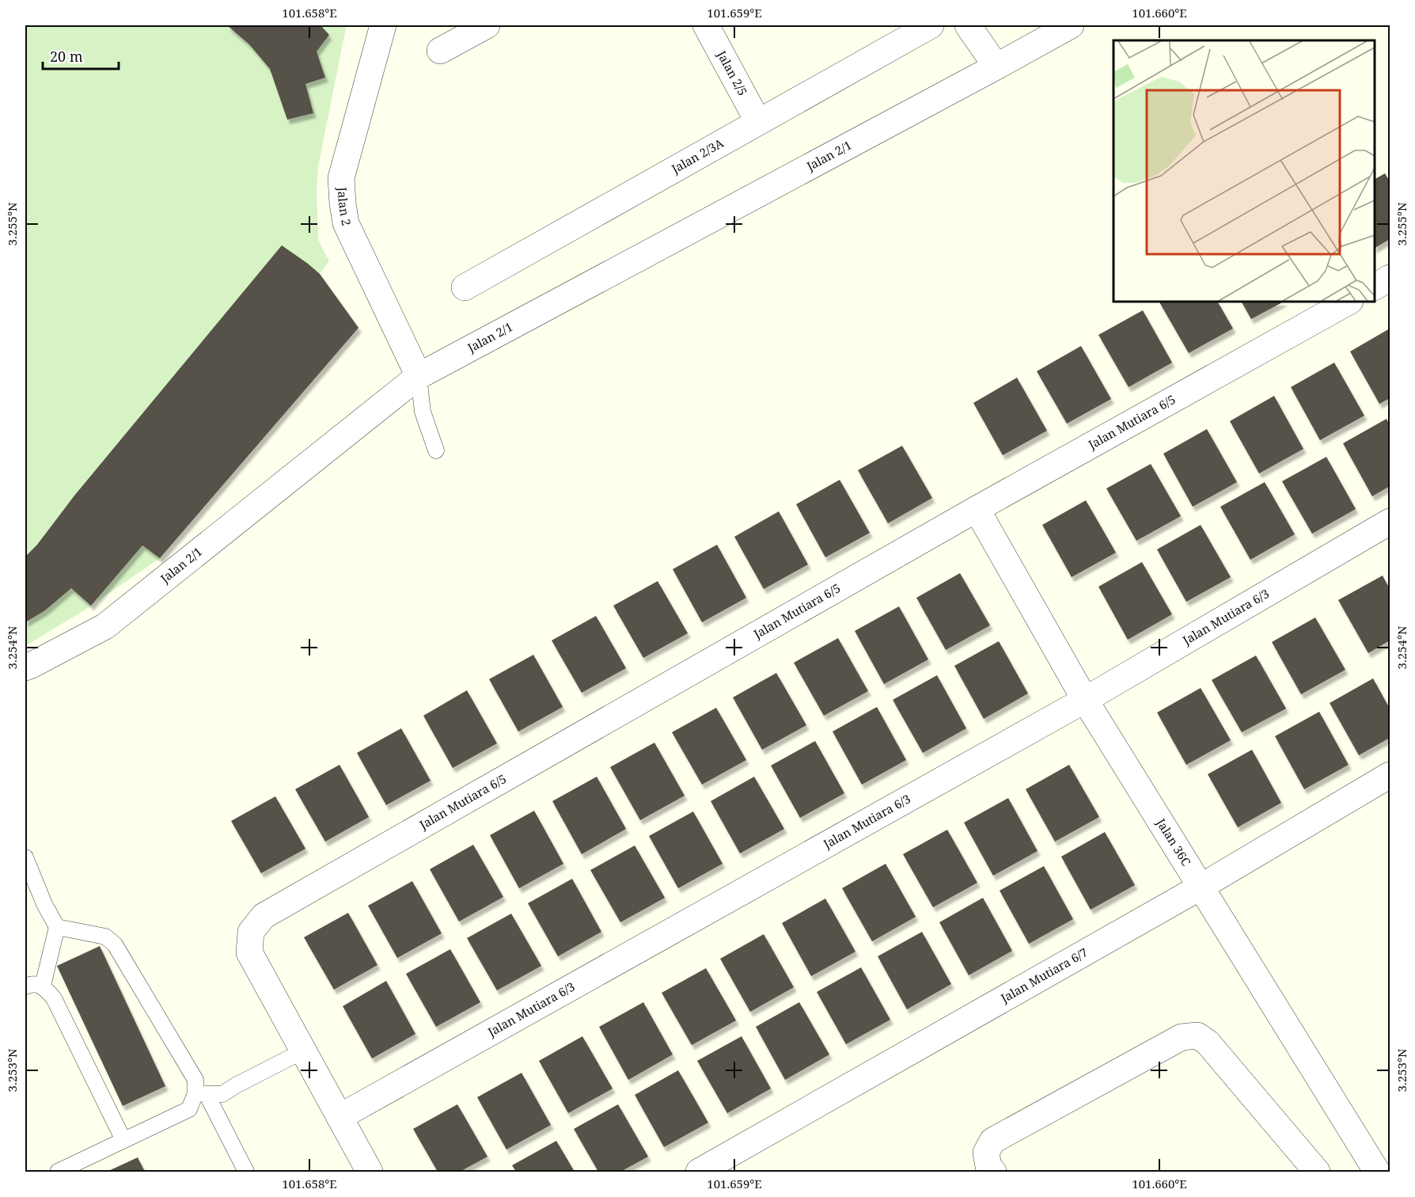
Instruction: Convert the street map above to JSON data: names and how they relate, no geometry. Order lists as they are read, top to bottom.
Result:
{
  "streets": {
    "street": [
      "Jalan 2/5",
      "Jalan 2/1",
      "Jalan 2/3A",
      "Jalan 2",
      "Jalan Mutiara 6/5",
      "Jalan Mutiara 6/3",
      "Jalan 36C",
      "Jalan Mutiara 6/7"
    ]
  },
  "crossings": [
    ["Jalan 2/5", "Jalan 2/3A"],
    ["Jalan 2/1", "Jalan 2"],
    ["Jalan Mutiara 6/5", "Jalan 36C"],
    ["Jalan Mutiara 6/3", "Jalan 36C"],
    ["Jalan 36C", "Jalan Mutiara 6/7"]
  ],
  "scale_bar": "20 m",
  "coordinates": [
    "101.658°E",
    "101.659°E",
    "101.660°E",
    "3.255°N",
    "3.254°N",
    "3.253°N"
  ]
}
